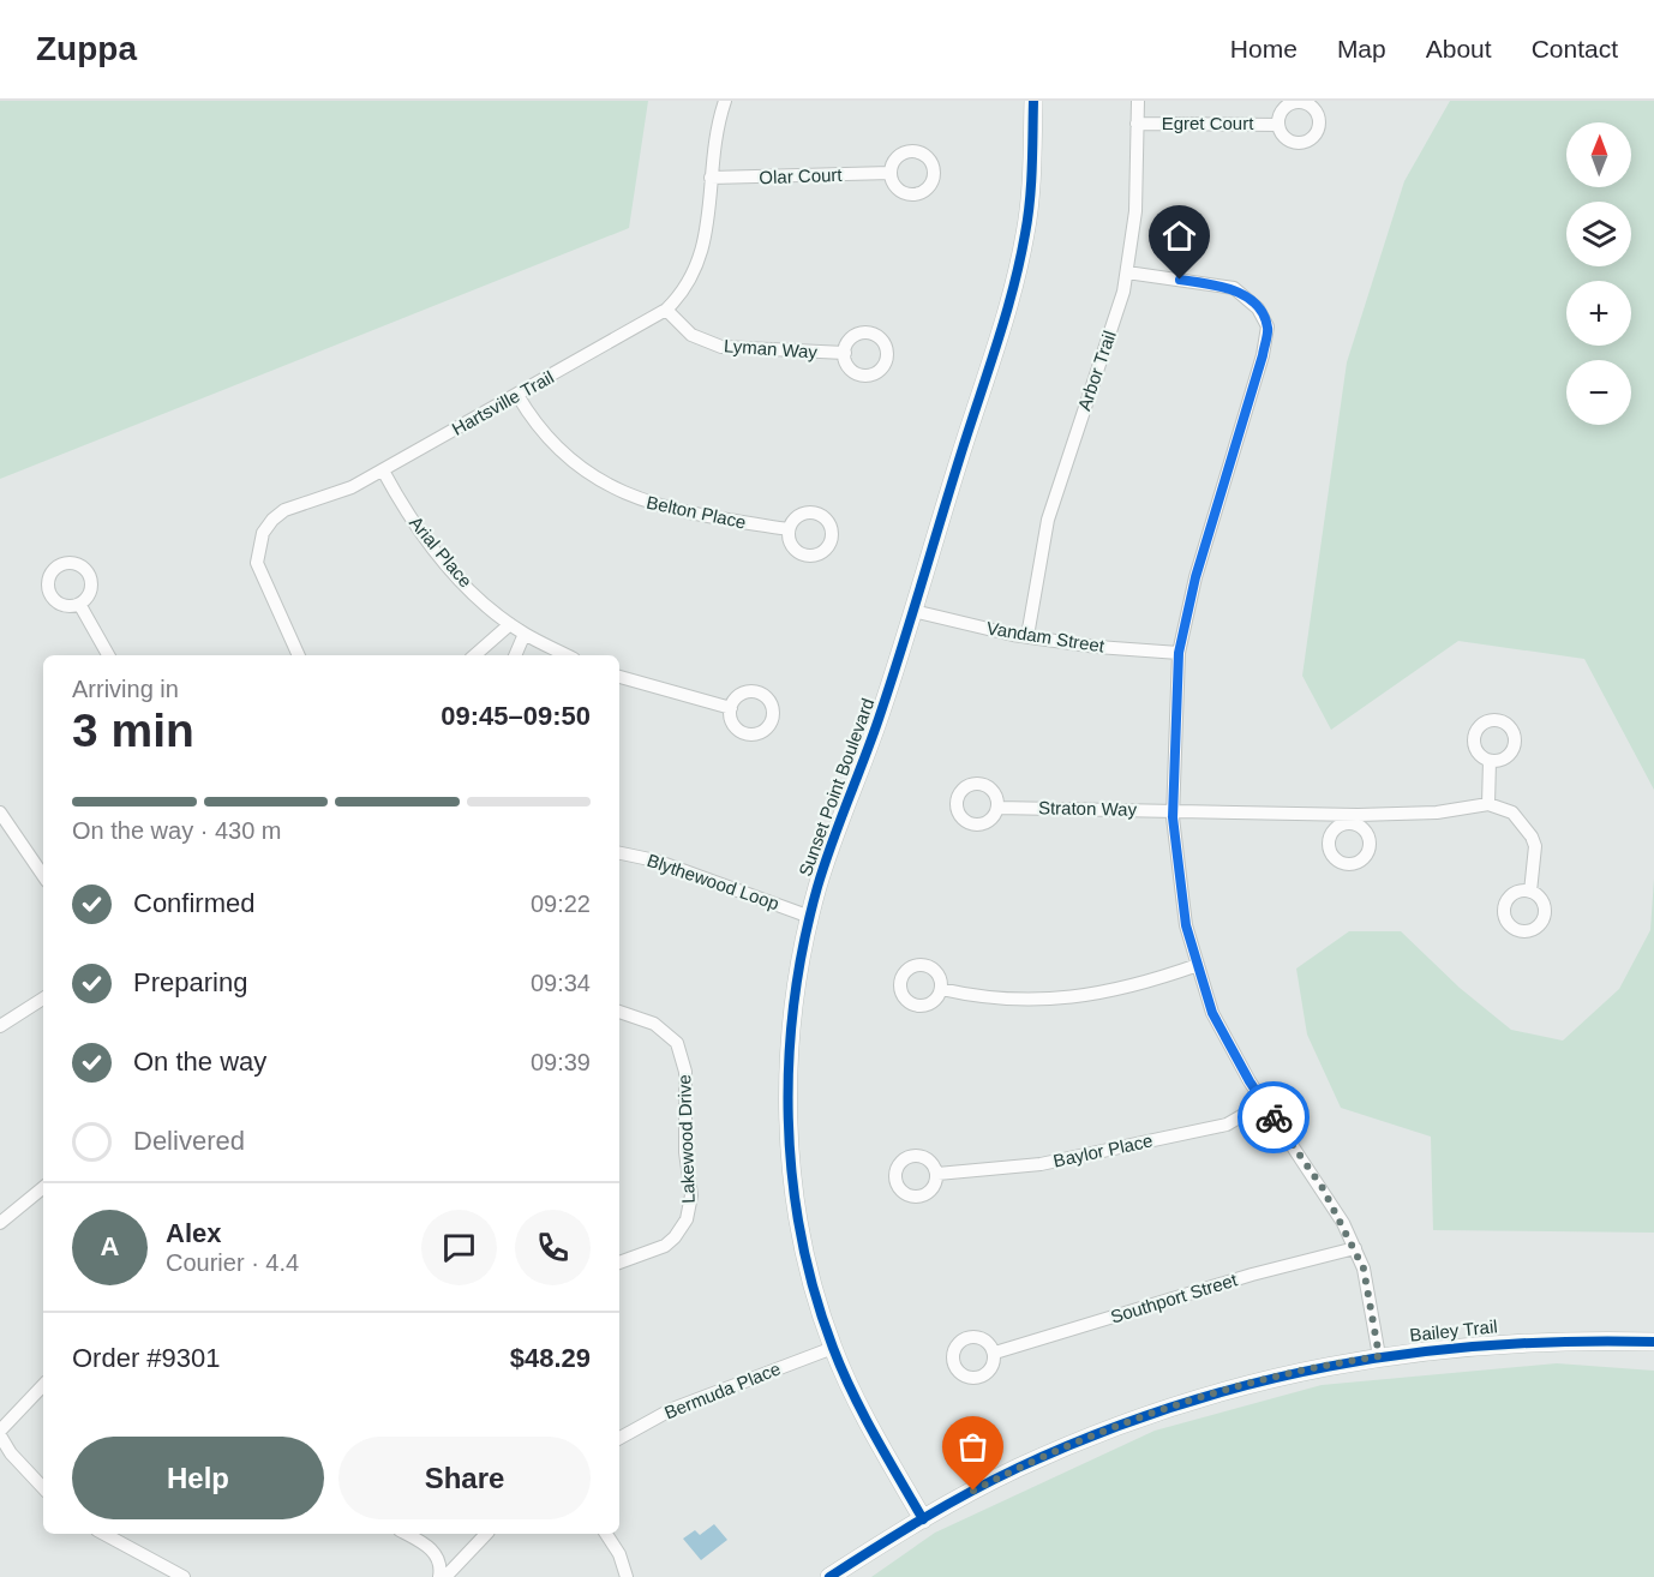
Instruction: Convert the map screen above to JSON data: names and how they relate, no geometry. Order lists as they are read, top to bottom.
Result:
{
  "streets": {
    "street": [
      "Egret Court",
      "Olar Court",
      "Lyman Way",
      "Arbor Trail",
      "Hartsville Trail",
      "Belton Place",
      "Arial Place",
      "Vandam Street",
      "Sunset Point Boulevard",
      "Straton Way",
      "Blythewood Loop",
      "Lakewood Drive",
      "Baylor Place",
      "Southport Street",
      "Bailey Trail",
      "Bermuda Place"
    ]
  },
  "crossings": [
    ["Egret Court", "Arbor Trail"],
    ["Olar Court", "Hartsville Trail"],
    ["Lyman Way", "Hartsville Trail"],
    ["Arbor Trail", "Vandam Street"],
    ["Hartsville Trail", "Belton Place"],
    ["Hartsville Trail", "Arial Place"],
    ["Vandam Street", "Sunset Point Boulevard"],
    ["Sunset Point Boulevard", "Blythewood Loop"],
    ["Sunset Point Boulevard", "Bailey Trail"],
    ["Sunset Point Boulevard", "Bermuda Place"]
  ],
  "north": "top",
  "page": {
    "header": "Zuppa",
    "nav": [
      "Home",
      "Map",
      "About",
      "Contact"
    ],
    "map_buttons": ["+", "−"],
    "heading": ["3 min", "Arriving in", "09:45–09:50"],
    "panel": [
      "Alex",
      "Courier · 4.4",
      "Order #9301",
      "$48.29"
    ],
    "bar": "On the way · 430 m",
    "list": [
      ["Confirmed", "09:22"],
      ["Preparing", "09:34"],
      ["On the way", "09:39"],
      "Delivered"
    ],
    "round": "A",
    "buttons": ["Help", "Share"]
  }
}
